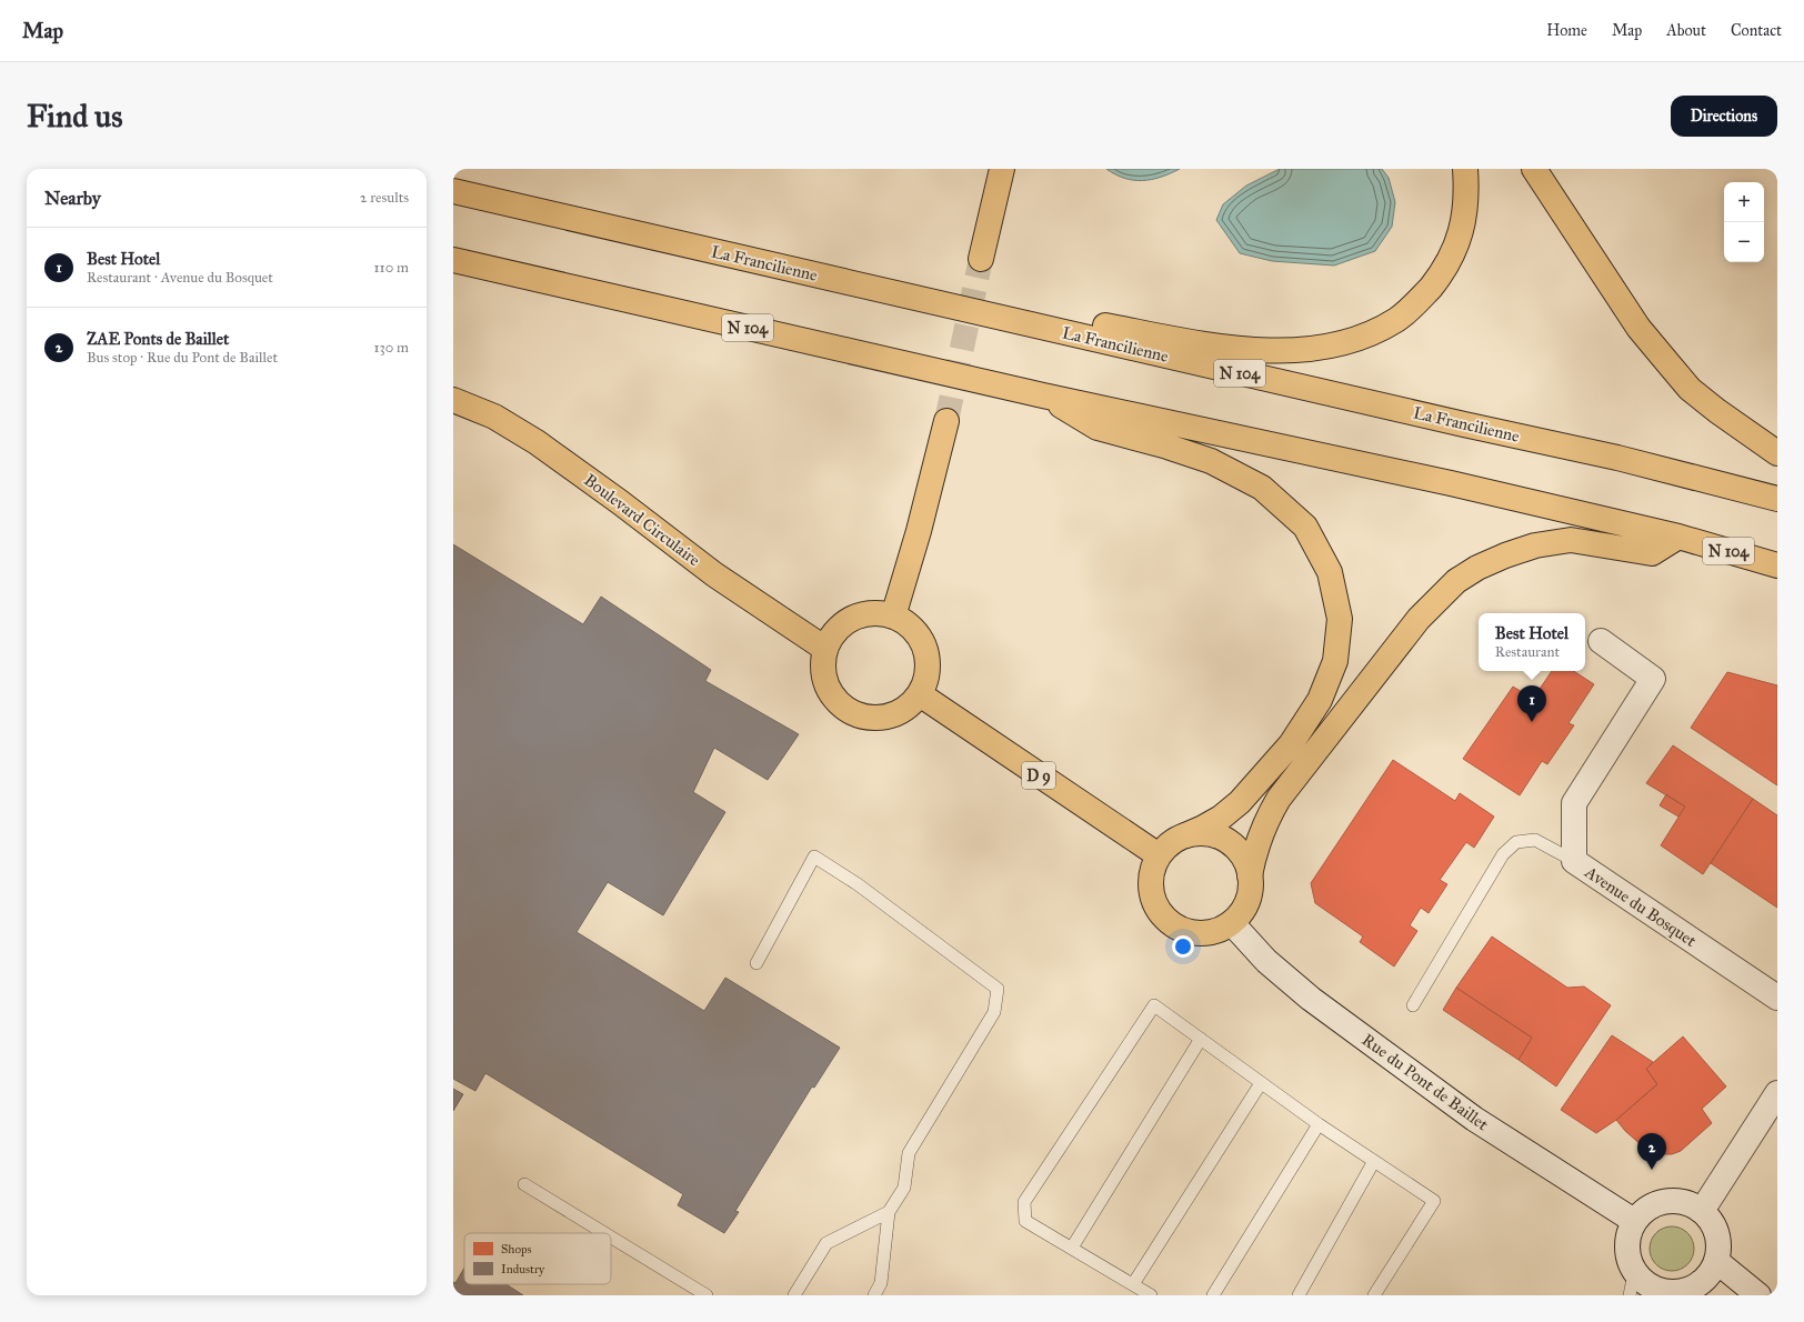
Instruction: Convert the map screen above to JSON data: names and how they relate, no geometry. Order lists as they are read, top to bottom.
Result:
{
  "streets": {
    "main road": [
      "La Francilienne",
      "N 104",
      "Boulevard Circulaire",
      "D 9"
    ],
    "street": ["Avenue du Bosquet", "Rue du Pont de Baillet"]
  },
  "crossings": [
    ["Boulevard Circulaire", "D 9"],
    ["D 9", "Rue du Pont de Baillet"]
  ],
  "legend": ["Shops", "Industry"],
  "page": {
    "header": "Map",
    "nav": [
      "Home",
      "Map",
      "About",
      "Contact"
    ],
    "buttons": "Directions",
    "title": "Find us",
    "heading": ["Nearby", "2 results"],
    "map_buttons": ["+", "−"],
    "list": [
      {
        "mark": "1",
        "name": "Best Hotel",
        "note": "Restaurant · Avenue du Bosquet",
        "value": "110 m"
      },
      {
        "mark": "2",
        "name": "ZAE Ponts de Baillet",
        "note": "Bus stop · Rue du Pont de Baillet",
        "value": "130 m"
      }
    ],
    "popup": ["Best Hotel", "Restaurant"],
    "pins": ["1", "2"]
  }
}
